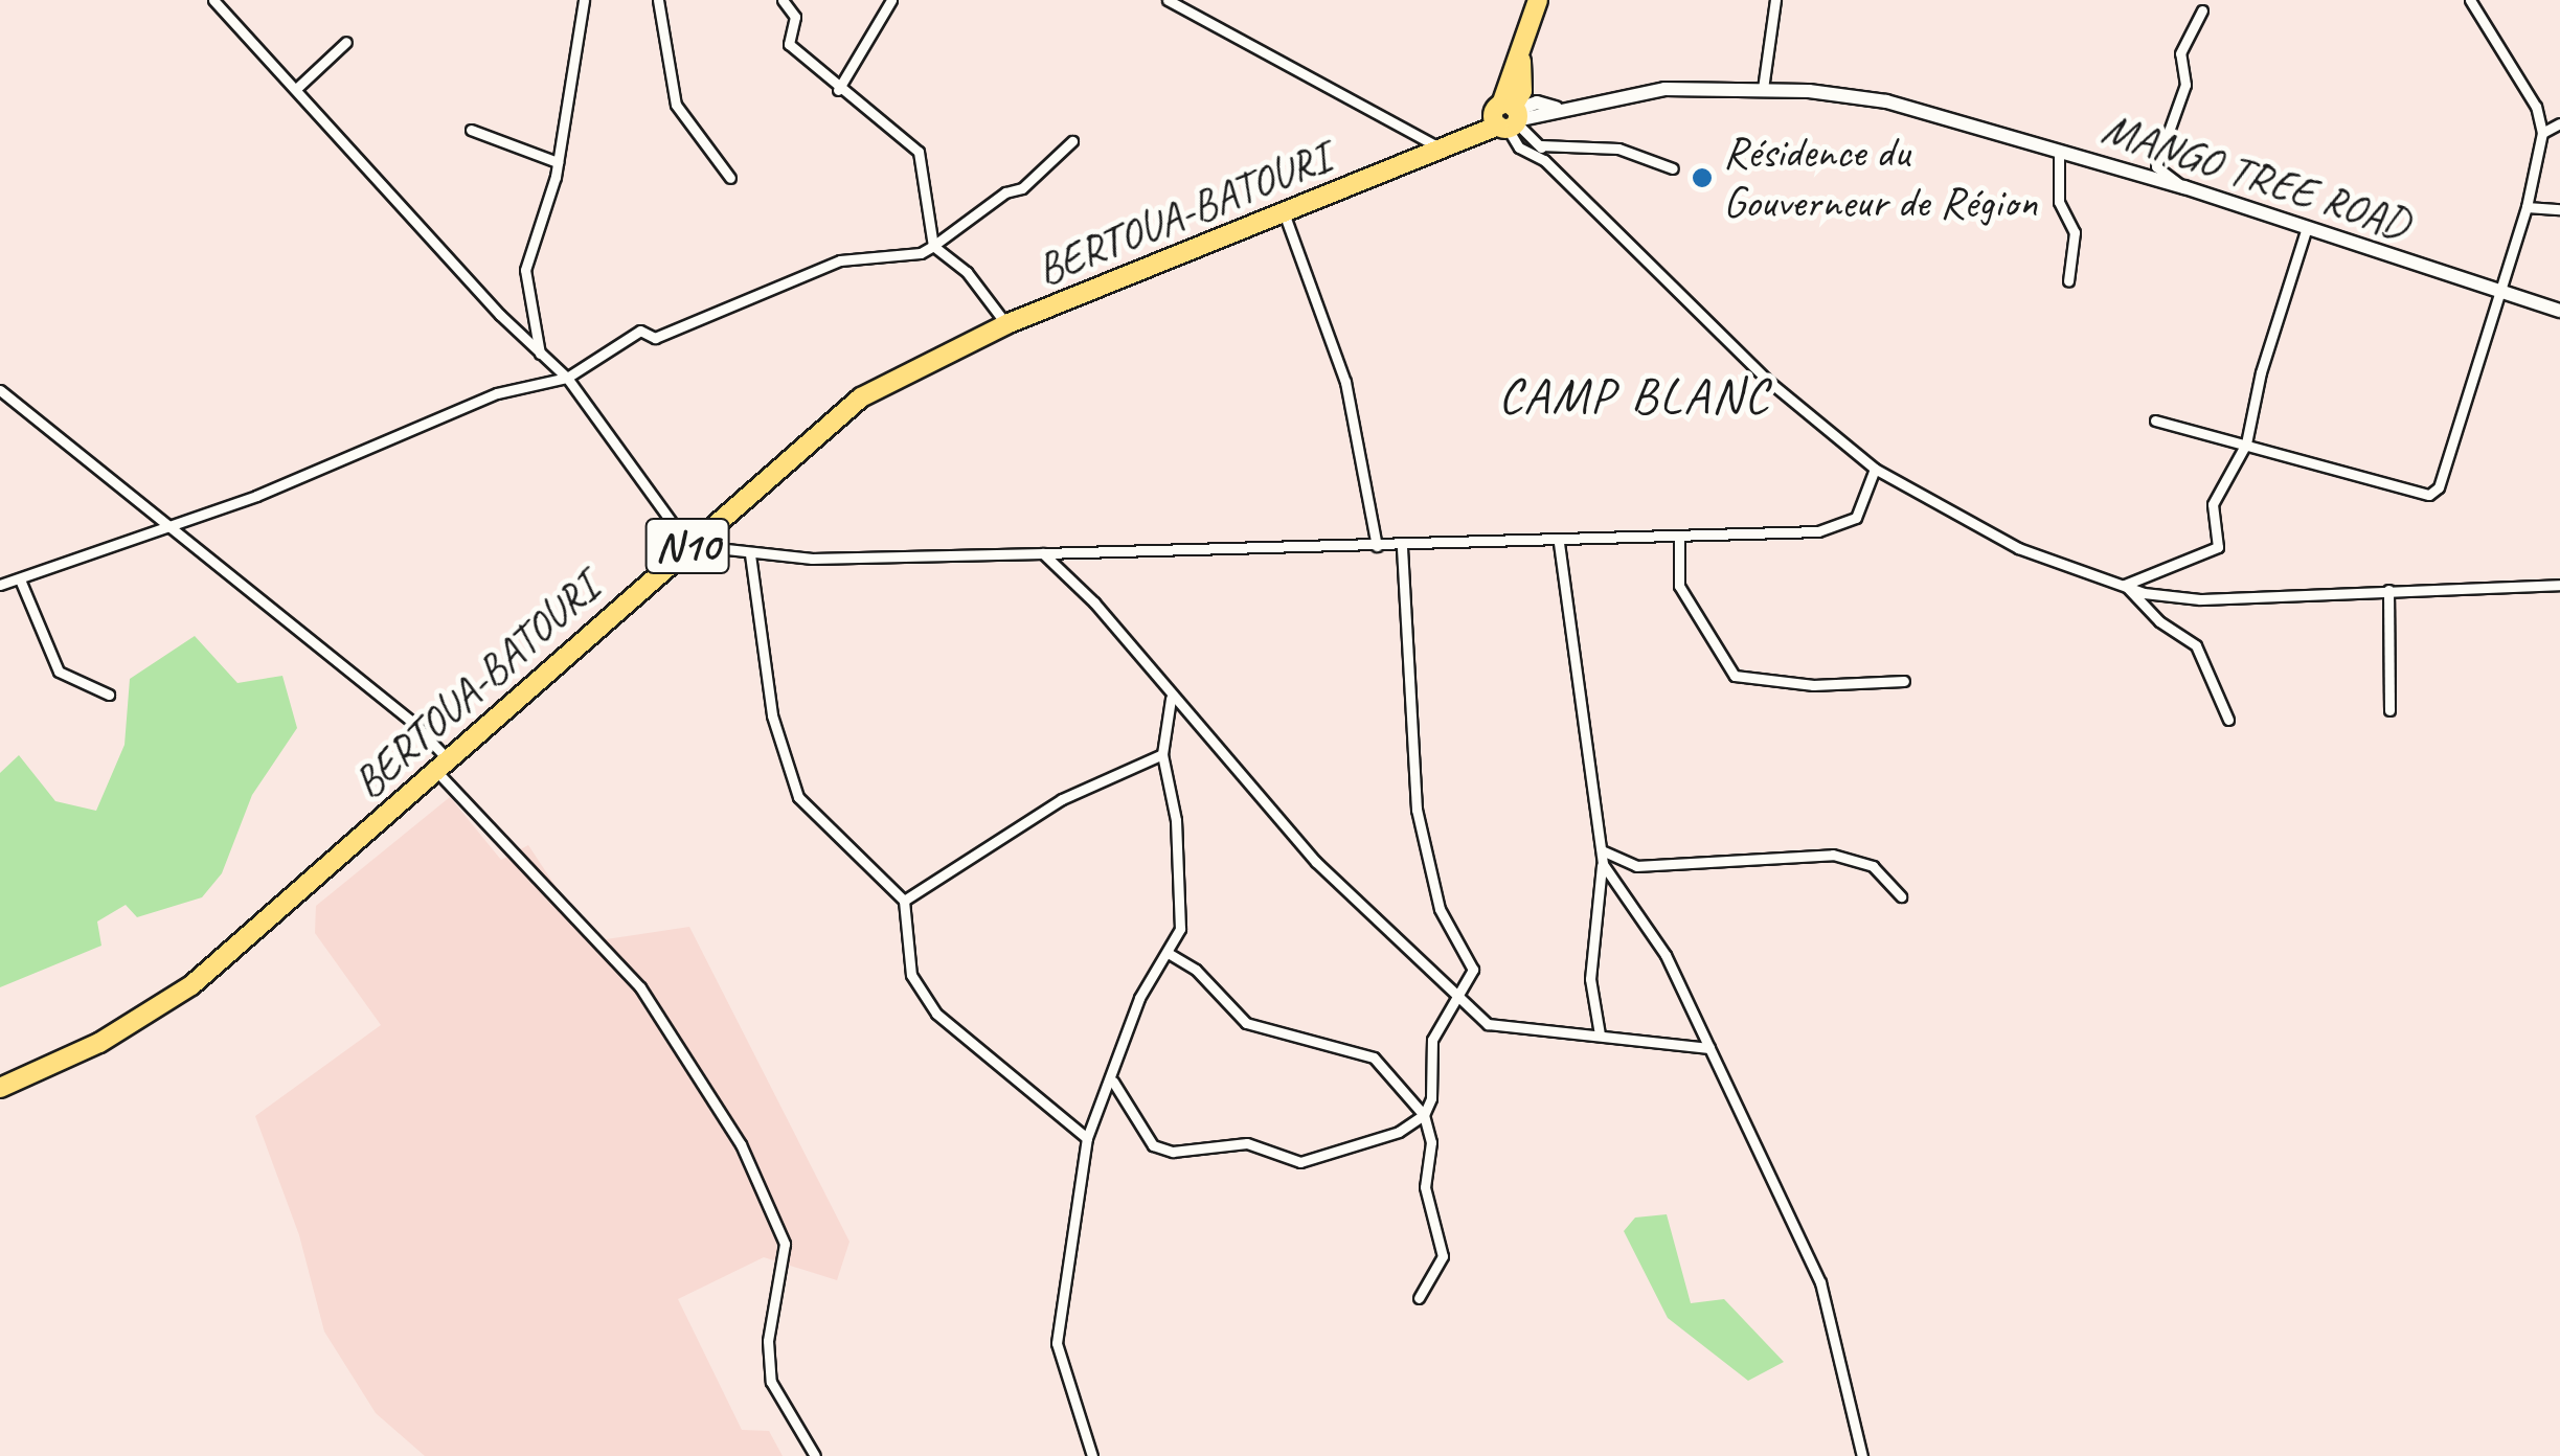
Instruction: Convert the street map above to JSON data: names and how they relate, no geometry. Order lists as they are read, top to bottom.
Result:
{
  "streets": {
    "highway": ["BERTOUA-BATOURI", "N10"],
    "main road": ["MANGO TREE ROAD"]
  },
  "crossings": [
    ["MANGO TREE ROAD", "BERTOUA-BATOURI"]
  ],
  "districts": ["CAMP BLANC"],
  "places": ["Résidence du Gouverneur de Région"]
}
